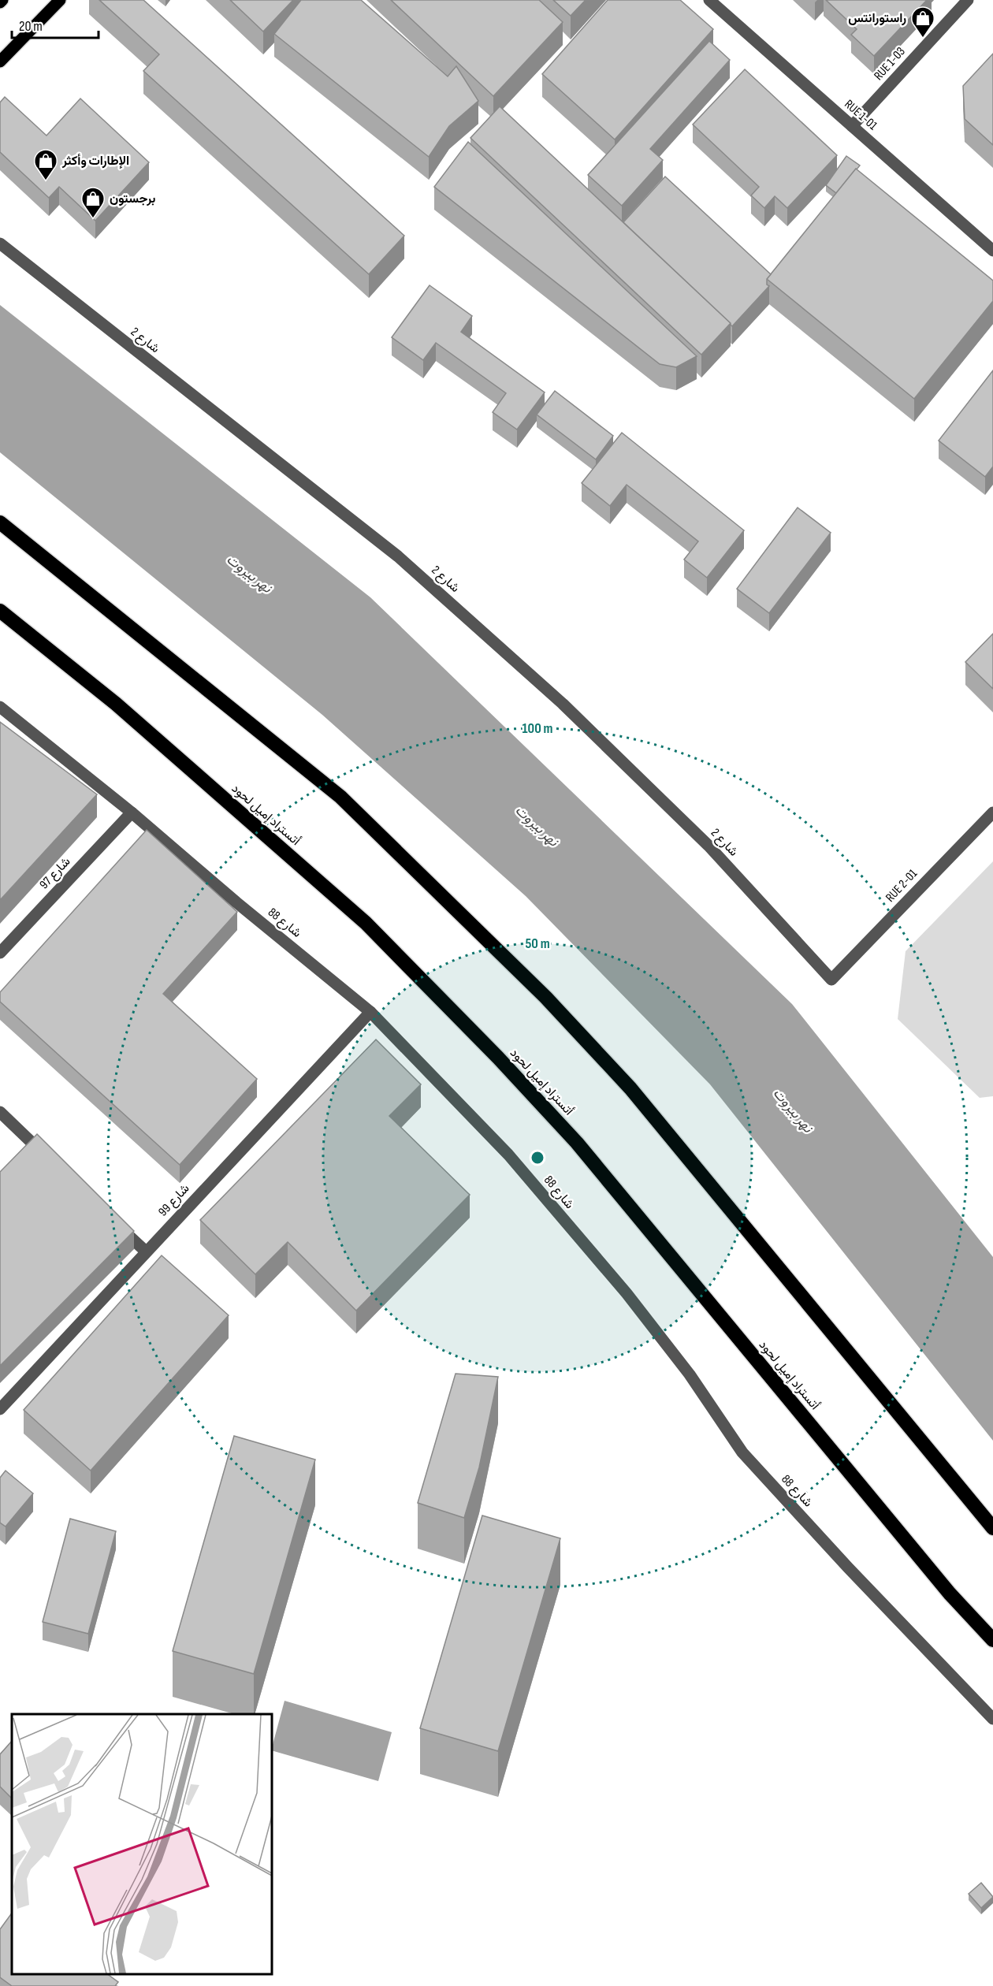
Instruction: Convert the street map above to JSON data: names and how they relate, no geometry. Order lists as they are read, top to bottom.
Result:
{
  "streets": {
    "highway": ["أتستراد إميل لحود"],
    "street": [
      "RUE 1-03",
      "RUE 1-01",
      "شارع 2",
      "شارع 97",
      "RUE 2-01",
      "شارع 88",
      "شارع 99"
    ]
  },
  "crossings": [
    ["RUE 1-03", "RUE 1-01"],
    ["شارع 2", "RUE 2-01"],
    ["شارع 97", "شارع 88"],
    ["شارع 88", "شارع 99"]
  ],
  "water": ["نهر بيروت"],
  "places": {
    "shop": ["راستورانتس", "الإطارات وأكثر", "برجستون"]
  },
  "scale_bar": "20 m",
  "rings": ["100 m", "50 m"]
}
